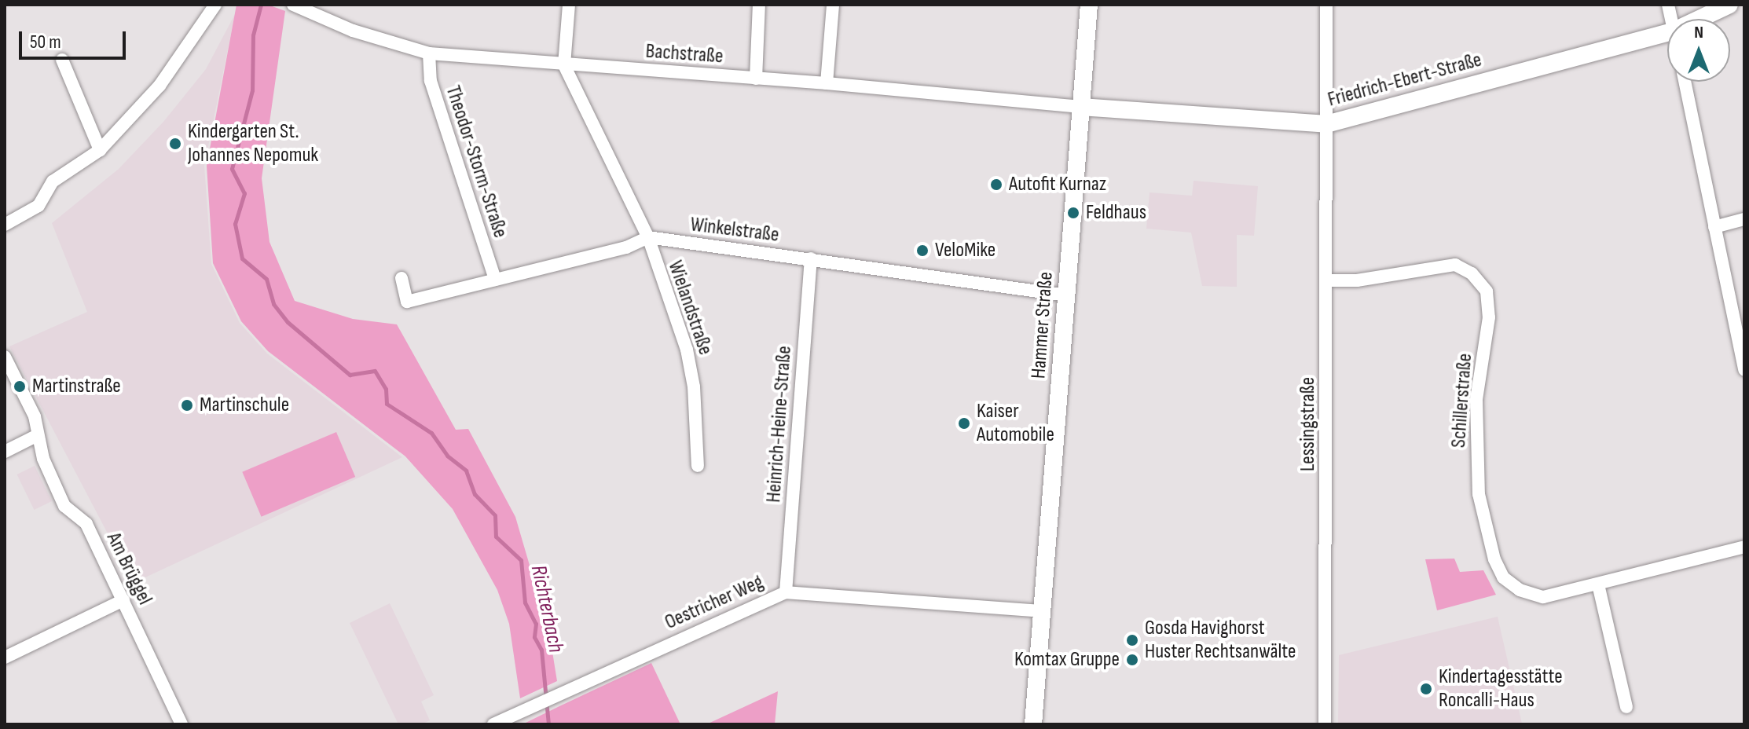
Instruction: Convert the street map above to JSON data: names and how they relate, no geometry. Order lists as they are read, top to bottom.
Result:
{
  "streets": {
    "main road": ["Friedrich-Ebert-Straße", "Hammer Straße"],
    "street": [
      "Bachstraße",
      "Theodor-Storm-Straße",
      "Winkelstraße",
      "Wielandstraße",
      "Schillerstraße",
      "Heinrich-Heine-Straße",
      "Lessingstraße",
      "Am Brüggel",
      "Oestricher Weg"
    ]
  },
  "crossings": [
    ["Bachstraße", "Friedrich-Ebert-Straße"],
    ["Bachstraße", "Theodor-Storm-Straße"],
    ["Bachstraße", "Hammer Straße"],
    ["Friedrich-Ebert-Straße", "Hammer Straße"],
    ["Friedrich-Ebert-Straße", "Lessingstraße"],
    ["Winkelstraße", "Wielandstraße"],
    ["Winkelstraße", "Hammer Straße"],
    ["Winkelstraße", "Heinrich-Heine-Straße"],
    ["Hammer Straße", "Oestricher Weg"],
    ["Schillerstraße", "Lessingstraße"],
    ["Heinrich-Heine-Straße", "Oestricher Weg"]
  ],
  "water": ["Richterbach"],
  "places": [
    "Kindergarten St. Johannes Nepomuk",
    "Autofit Kurnaz",
    "Feldhaus",
    "VeloMike",
    "Martinstraße",
    "Martinschule",
    "Kaiser Automobile",
    "Gosda Havighorst Huster Rechtsanwälte",
    "Komtax Gruppe",
    "Kindertagesstätte Roncalli-Haus"
  ],
  "scale_bar": "50 m",
  "north": "top"
}
